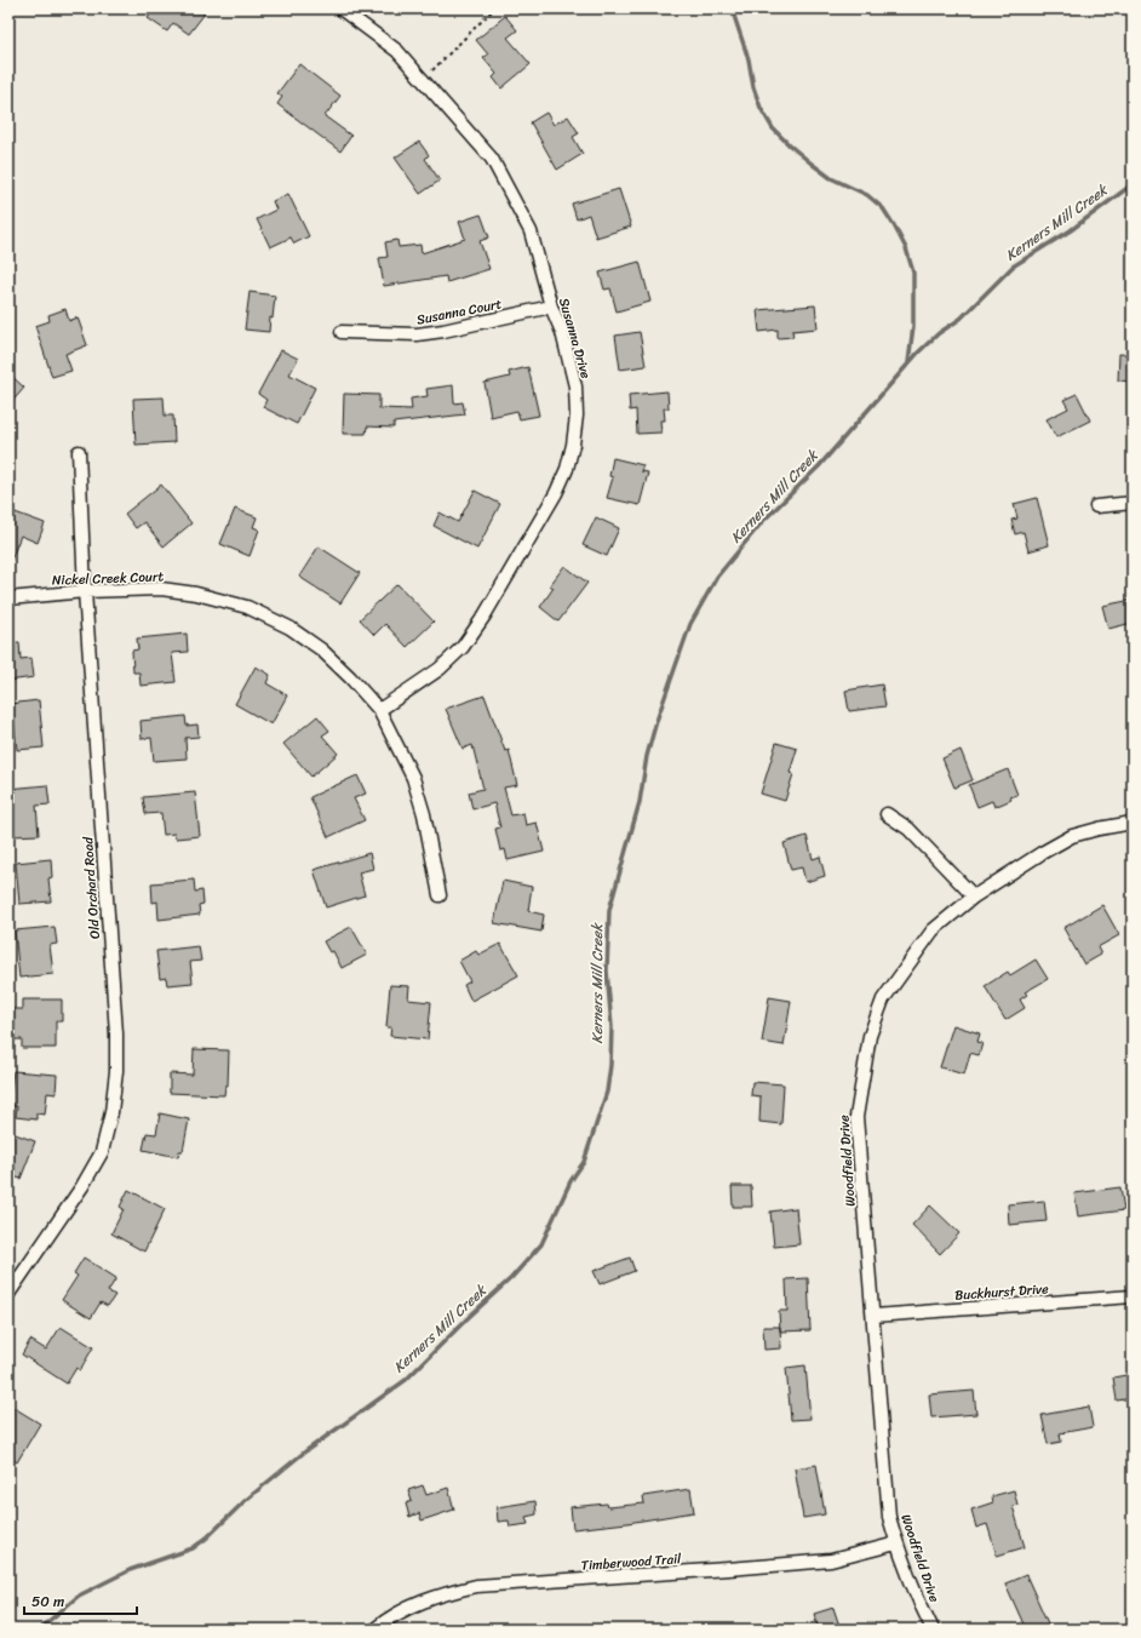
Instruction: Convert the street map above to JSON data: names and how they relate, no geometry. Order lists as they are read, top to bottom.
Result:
{
  "streets": {
    "street": [
      "Susanna Court",
      "Susanna Drive",
      "Nickel Creek Court",
      "Old Orchard Road",
      "Woodfield Drive",
      "Buckhurst Drive",
      "Timberwood Trail"
    ]
  },
  "crossings": [
    ["Susanna Court", "Susanna Drive"],
    ["Susanna Drive", "Nickel Creek Court"],
    ["Nickel Creek Court", "Old Orchard Road"],
    ["Woodfield Drive", "Buckhurst Drive"],
    ["Woodfield Drive", "Timberwood Trail"]
  ],
  "water": ["Kerners Mill Creek"],
  "scale_bar": "50 m"
}
